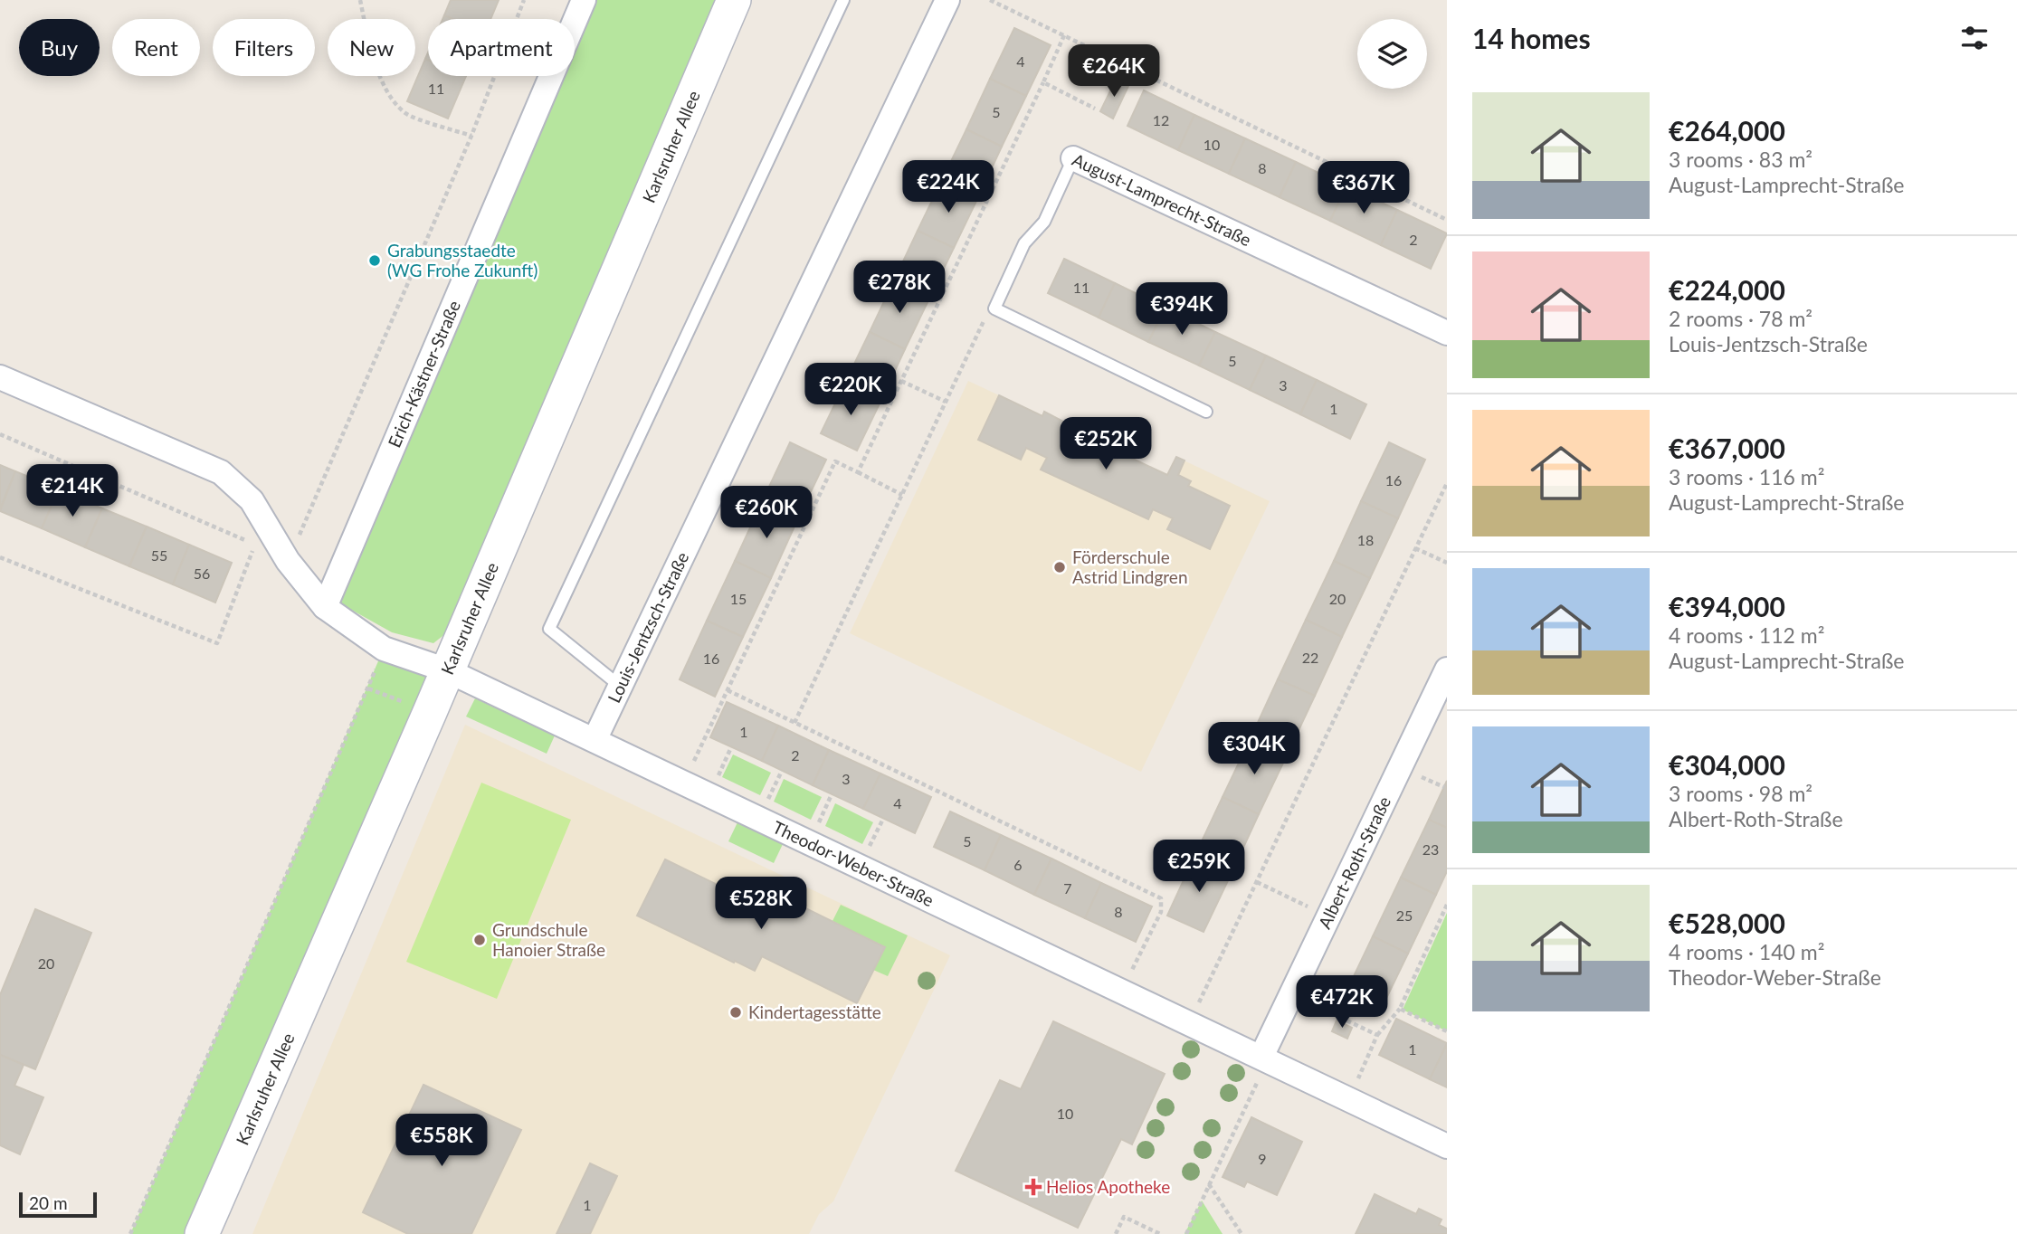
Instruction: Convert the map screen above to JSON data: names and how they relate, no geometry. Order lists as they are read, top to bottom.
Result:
{
  "streets": {
    "street": [
      "Karlsruher Allee",
      "August-Lamprecht-Straße",
      "Erich-Kästner-Straße",
      "Louis-Jentzsch-Straße",
      "Theodor-Weber-Straße",
      "Albert-Roth-Straße"
    ]
  },
  "crossings": [
    ["Karlsruher Allee", "Theodor-Weber-Straße"],
    ["Louis-Jentzsch-Straße", "Theodor-Weber-Straße"],
    ["Theodor-Weber-Straße", "Albert-Roth-Straße"]
  ],
  "places": {
    "other": [
      "Grabungsstaedte (WG Frohe Zukunft)",
      "Förderschule Astrid Lindgren",
      "Grundschule Hanoier Straße",
      "Kindertagesstätte"
    ],
    "health": ["Helios Apotheke"]
  },
  "house_numbers": [
    "4",
    "11",
    "5",
    "12",
    "10",
    "8",
    "2",
    "11",
    "5",
    "3",
    "1",
    "16",
    "18",
    "55",
    "56",
    "15",
    "20",
    "22",
    "16",
    "1",
    "2",
    "3",
    "4",
    "5",
    "23",
    "6",
    "7",
    "8",
    "25",
    "20",
    "1",
    "10",
    "9",
    "1"
  ],
  "scale_bar": "20 m",
  "page": {
    "heading": "14 homes",
    "chip": [
      "Buy",
      "Rent",
      "Filters",
      "New",
      "Apartment"
    ],
    "price": [
      "€264K",
      "€224K",
      "€367K",
      "€278K",
      "€394K",
      "€220K",
      "€252K",
      "€214K",
      "€260K",
      "€304K",
      "€259K",
      "€528K",
      "€472K",
      "€558K"
    ],
    "list": [
      {
        "name": "€264,000",
        "note": "3 rooms · 83 m² · August-Lamprecht-Straße"
      },
      {
        "name": "€224,000",
        "note": "2 rooms · 78 m² · Louis-Jentzsch-Straße"
      },
      {
        "name": "€367,000",
        "note": "3 rooms · 116 m² · August-Lamprecht-Straße"
      },
      {
        "name": "€394,000",
        "note": "4 rooms · 112 m² · August-Lamprecht-Straße"
      },
      {
        "name": "€304,000",
        "note": "3 rooms · 98 m² · Albert-Roth-Straße"
      },
      {
        "name": "€528,000",
        "note": "4 rooms · 140 m² · Theodor-Weber-Straße"
      }
    ],
    "scale": "20 m"
  }
}
